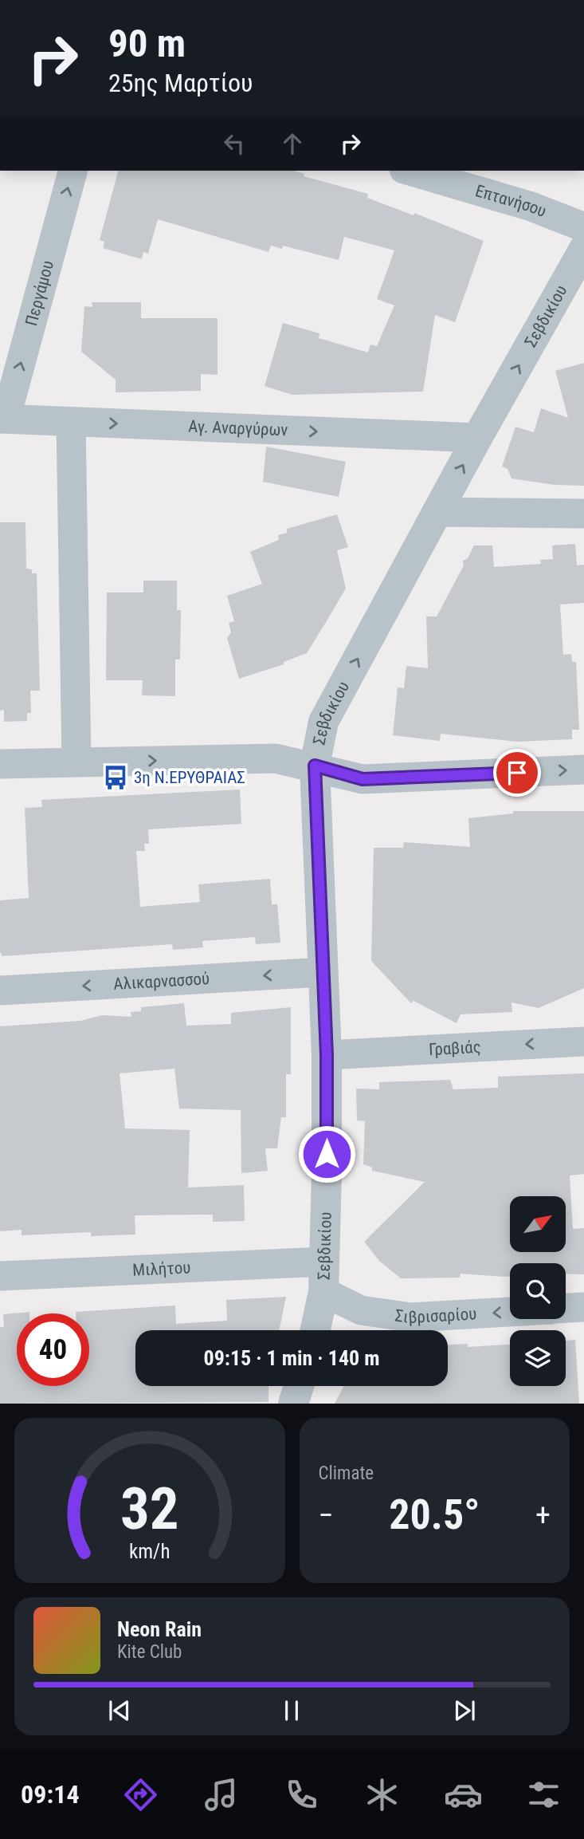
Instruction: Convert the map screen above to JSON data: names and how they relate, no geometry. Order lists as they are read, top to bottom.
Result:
{
  "streets": {
    "street": [
      "Επτανήσου",
      "Περγάμου",
      "Σεβδικίου",
      "Αγ. Αναργύρων",
      "Αλικαρνασσού",
      "Γραβιάς",
      "Μιλήτου",
      "Σιβρισαρίου"
    ]
  },
  "crossings": [
    ["Περγάμου", "Αγ. Αναργύρων"],
    ["Σεβδικίου", "Αγ. Αναργύρων"],
    ["Σεβδικίου", "Αλικαρνασσού"],
    ["Σεβδικίου", "Γραβιάς"],
    ["Σεβδικίου", "Μιλήτου"],
    ["Σεβδικίου", "Σιβρισαρίου"]
  ],
  "one_way": [
    "Περγάμου",
    "Σεβδικίου",
    "Αγ. Αναργύρων",
    "Γραβιάς",
    "Σιβρισαρίου"
  ],
  "places": {
    "bus stop": ["3η Ν.ΕΡΥΘΡΑΙΑΣ"]
  },
  "north": "top right",
  "page": {
    "turn": ["90 m", "25ης Μαρτίου"],
    "limit": "40",
    "trip": "09:15 · 1 min · 140 m",
    "tile": "Climate",
    "heat": ["−", "20.5°", "+"],
    "song": ["Neon Rain", "Kite Club"],
    "tabs": "09:14",
    "gauge": ["32", "km/h"]
  }
}
